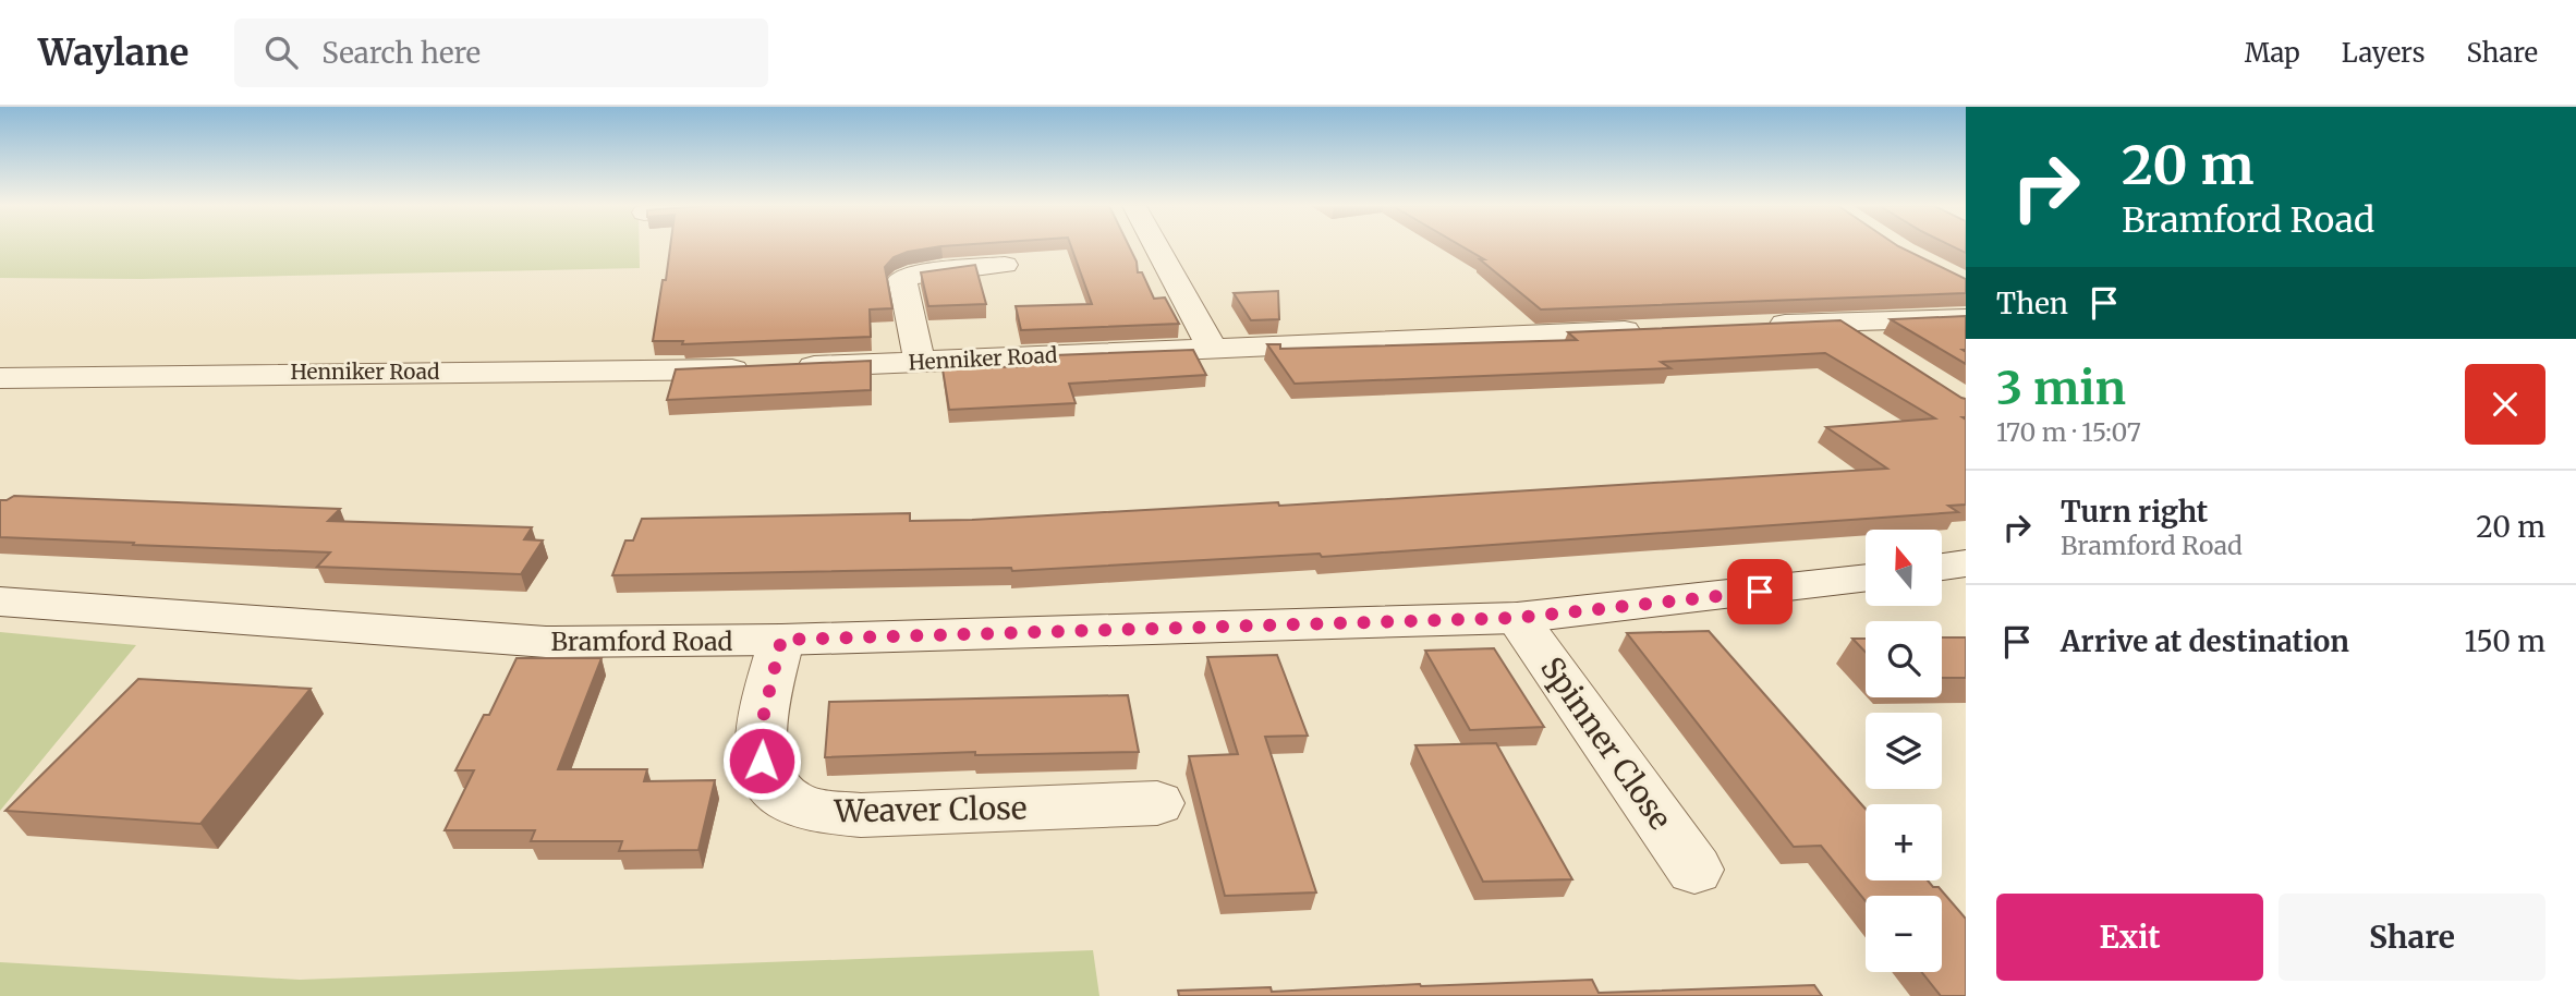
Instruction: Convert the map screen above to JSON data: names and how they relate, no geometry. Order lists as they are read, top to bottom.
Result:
{
  "streets": {
    "street": [
      "Henniker Road",
      "Bramford Road",
      "Spinner Close",
      "Weaver Close"
    ]
  },
  "crossings": [
    ["Bramford Road", "Spinner Close"],
    ["Bramford Road", "Weaver Close"]
  ],
  "north": "top",
  "page": {
    "header": "Waylane",
    "search": "Search here",
    "nav": ["Map", "Layers", "Share"],
    "turn": ["20 m", "Bramford Road"],
    "then": "Then",
    "heading": ["3 min", "170 m · 15:07"],
    "list": [
      {
        "name": "Turn right",
        "note": "Bramford Road",
        "value": "20 m"
      },
      {
        "name": "Arrive at destination",
        "value": "150 m"
      }
    ],
    "map_buttons": ["+", "−"],
    "buttons": ["Exit", "Share"]
  }
}
